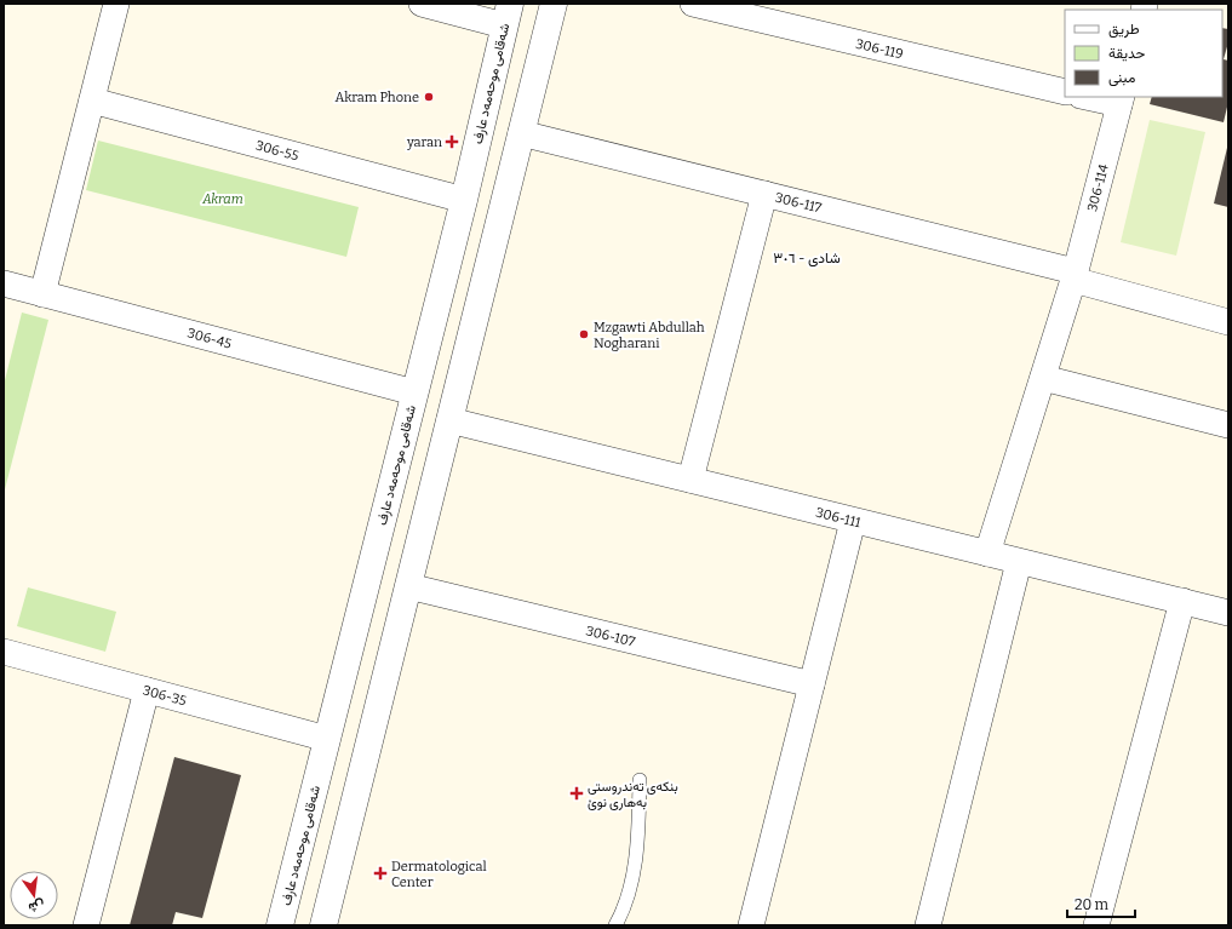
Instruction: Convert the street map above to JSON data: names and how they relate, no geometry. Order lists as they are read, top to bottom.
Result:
{
  "streets": {
    "street": [
      "306-119",
      "شەقامی موحەمەد عارف",
      "306-55",
      "306-114",
      "306-117",
      "306-45",
      "306-111",
      "306-107",
      "306-35"
    ]
  },
  "crossings": [
    ["شەقامی موحەمەد عارف", "306-55"],
    ["شەقامی موحەمەد عارف", "306-45"],
    ["شەقامی موحەمەد عارف", "306-35"],
    ["306-114", "306-117"],
    ["306-114", "306-111"]
  ],
  "districts": ["شادی - ٣٠٦"],
  "parks": ["Akram"],
  "places": {
    "other": ["Akram Phone", "Mzgawti Abdullah Nogharani"],
    "health": ["yaran", "بنکەی تەندروستی بەهاری نوێ", "Dermatological Center"]
  },
  "legend": ["طريق", "حديقة", "مبنى"],
  "scale_bar": "20 m",
  "north": "bottom"
}
